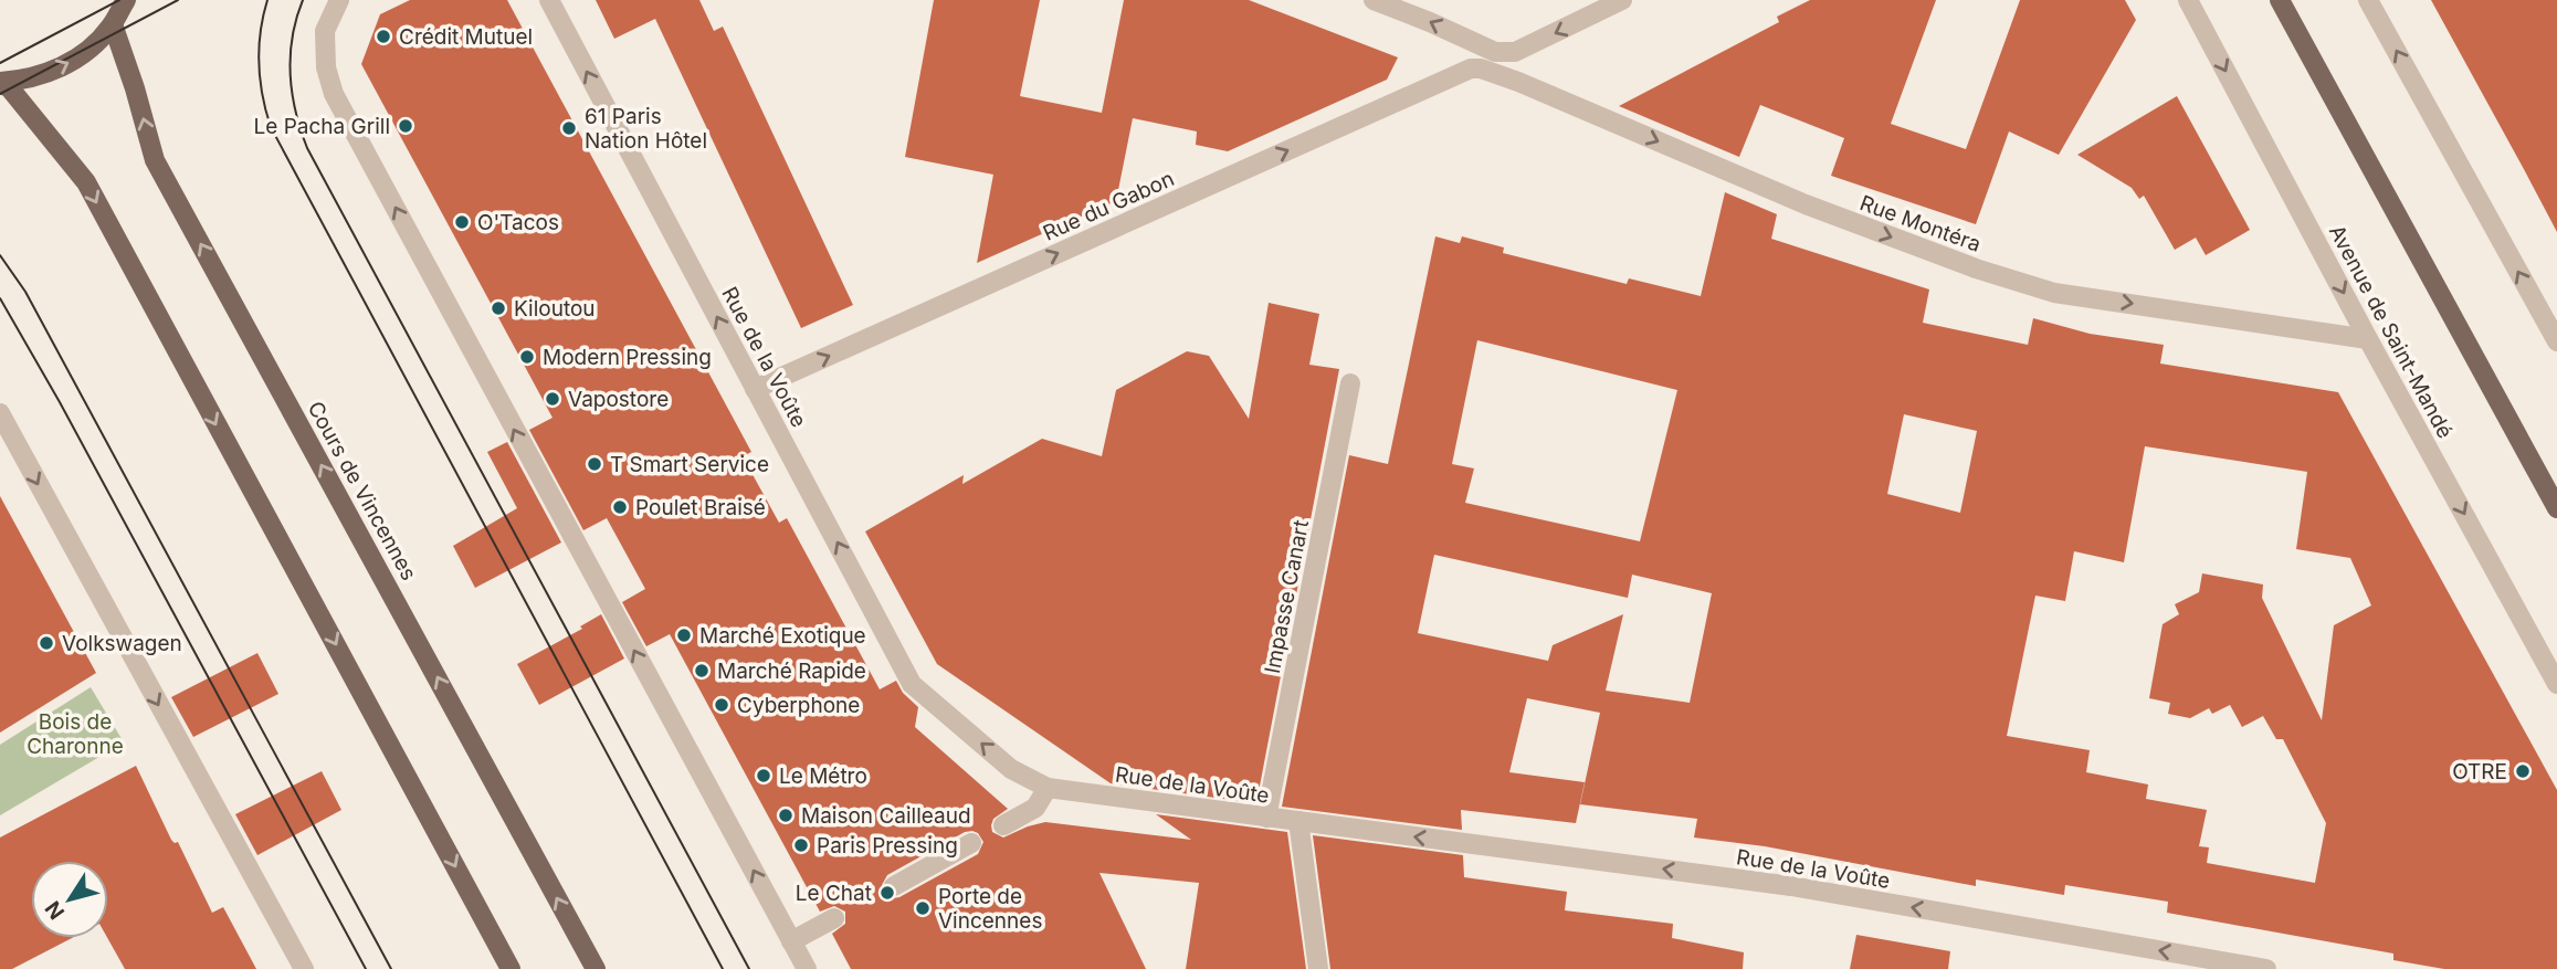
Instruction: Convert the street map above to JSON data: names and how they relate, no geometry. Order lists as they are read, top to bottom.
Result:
{
  "streets": {
    "main road": ["Cours de Vincennes"],
    "street": [
      "Rue du Gabon",
      "Rue Montéra",
      "Avenue de Saint-Mandé",
      "Rue de la Voûte",
      "Impasse Canart"
    ]
  },
  "crossings": [
    ["Rue du Gabon", "Rue Montéra"],
    ["Rue du Gabon", "Rue de la Voûte"],
    ["Rue Montéra", "Avenue de Saint-Mandé"],
    ["Rue de la Voûte", "Impasse Canart"]
  ],
  "one_way": ["Rue du Gabon", "Rue Montéra", "Rue de la Voûte"],
  "parks": ["Bois de Charonne"],
  "places": [
    "Crédit Mutuel",
    "Le Pacha Grill",
    "61 Paris Nation Hôtel",
    "O'Tacos",
    "Kiloutou",
    "Modern Pressing",
    "Vapostore",
    "T Smart Service",
    "Poulet Braisé",
    "Marché Exotique",
    "Volkswagen",
    "Marché Rapide",
    "Cyberphone",
    "OTRE",
    "Le Métro",
    "Maison Cailleaud",
    "Paris Pressing",
    "Le Chat",
    "Porte de Vincennes"
  ],
  "north": "bottom left"
}
